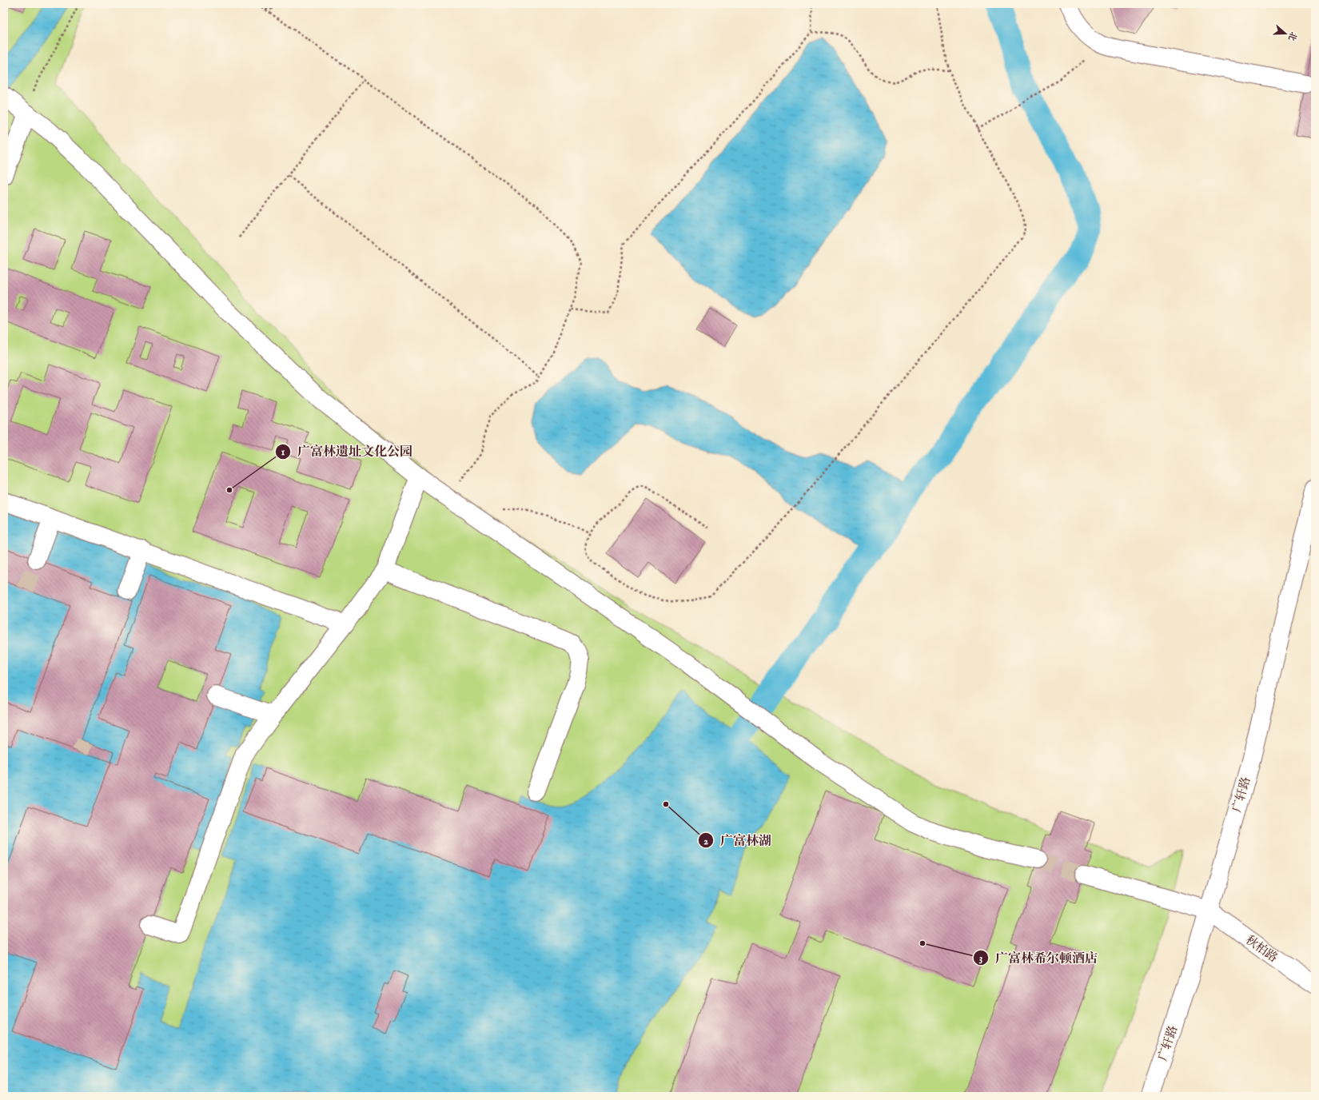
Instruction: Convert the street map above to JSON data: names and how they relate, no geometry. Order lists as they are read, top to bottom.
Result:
{
  "streets": {
    "street": ["广轩路", "秋柏路"]
  },
  "crossings": [
    ["广轩路", "秋柏路"]
  ],
  "places": ["广富林遗址文化公园", "广富林湖", "广富林希尔顿酒店"],
  "north": "right"
}
